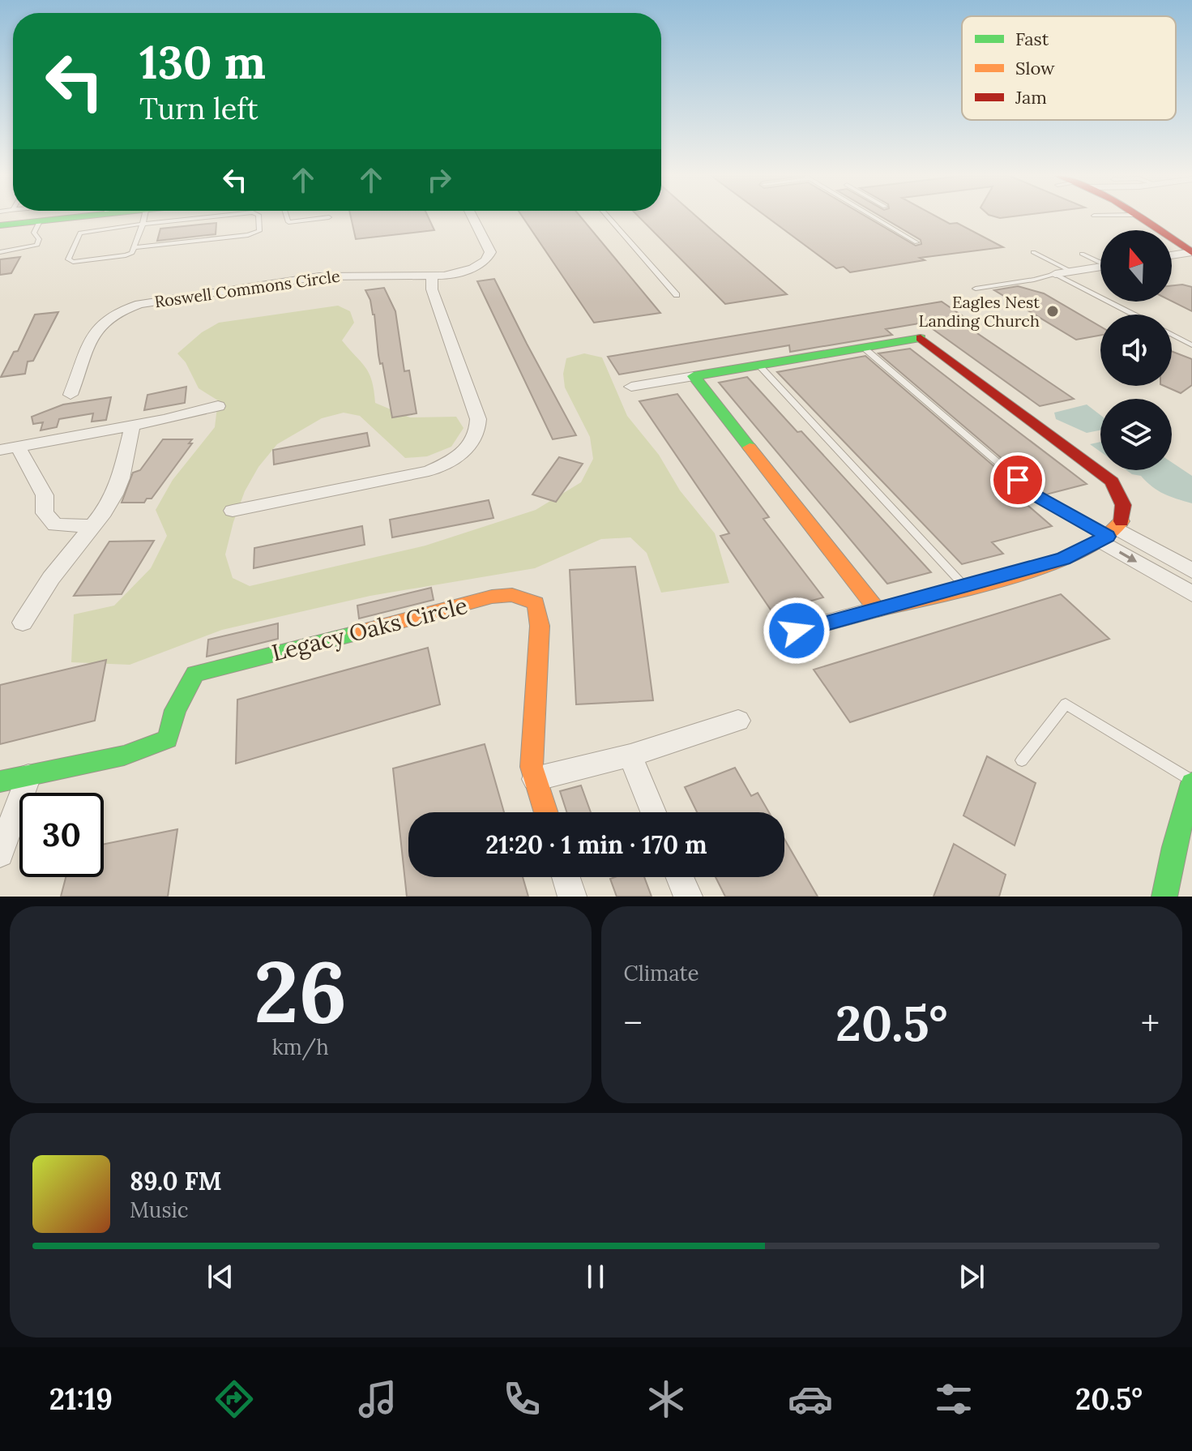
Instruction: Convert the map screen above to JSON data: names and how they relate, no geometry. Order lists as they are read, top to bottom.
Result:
{
  "streets": {
    "street": ["Roswell Commons Circle", "Legacy Oaks Circle"]
  },
  "places": ["Eagles Nest Landing Church"],
  "legend": ["Fast", "Slow", "Jam"],
  "north": "top",
  "page": {
    "turn": ["130 m", "Turn left"],
    "limit": "30",
    "trip": "21:20 · 1 min · 170 m",
    "tile": [
      ["26", "km/h"],
      "Climate"
    ],
    "heat": ["−", "20.5°", "+"],
    "song": ["89.0 FM", "Music"],
    "tabs": ["21:19", "20.5°"]
  }
}
